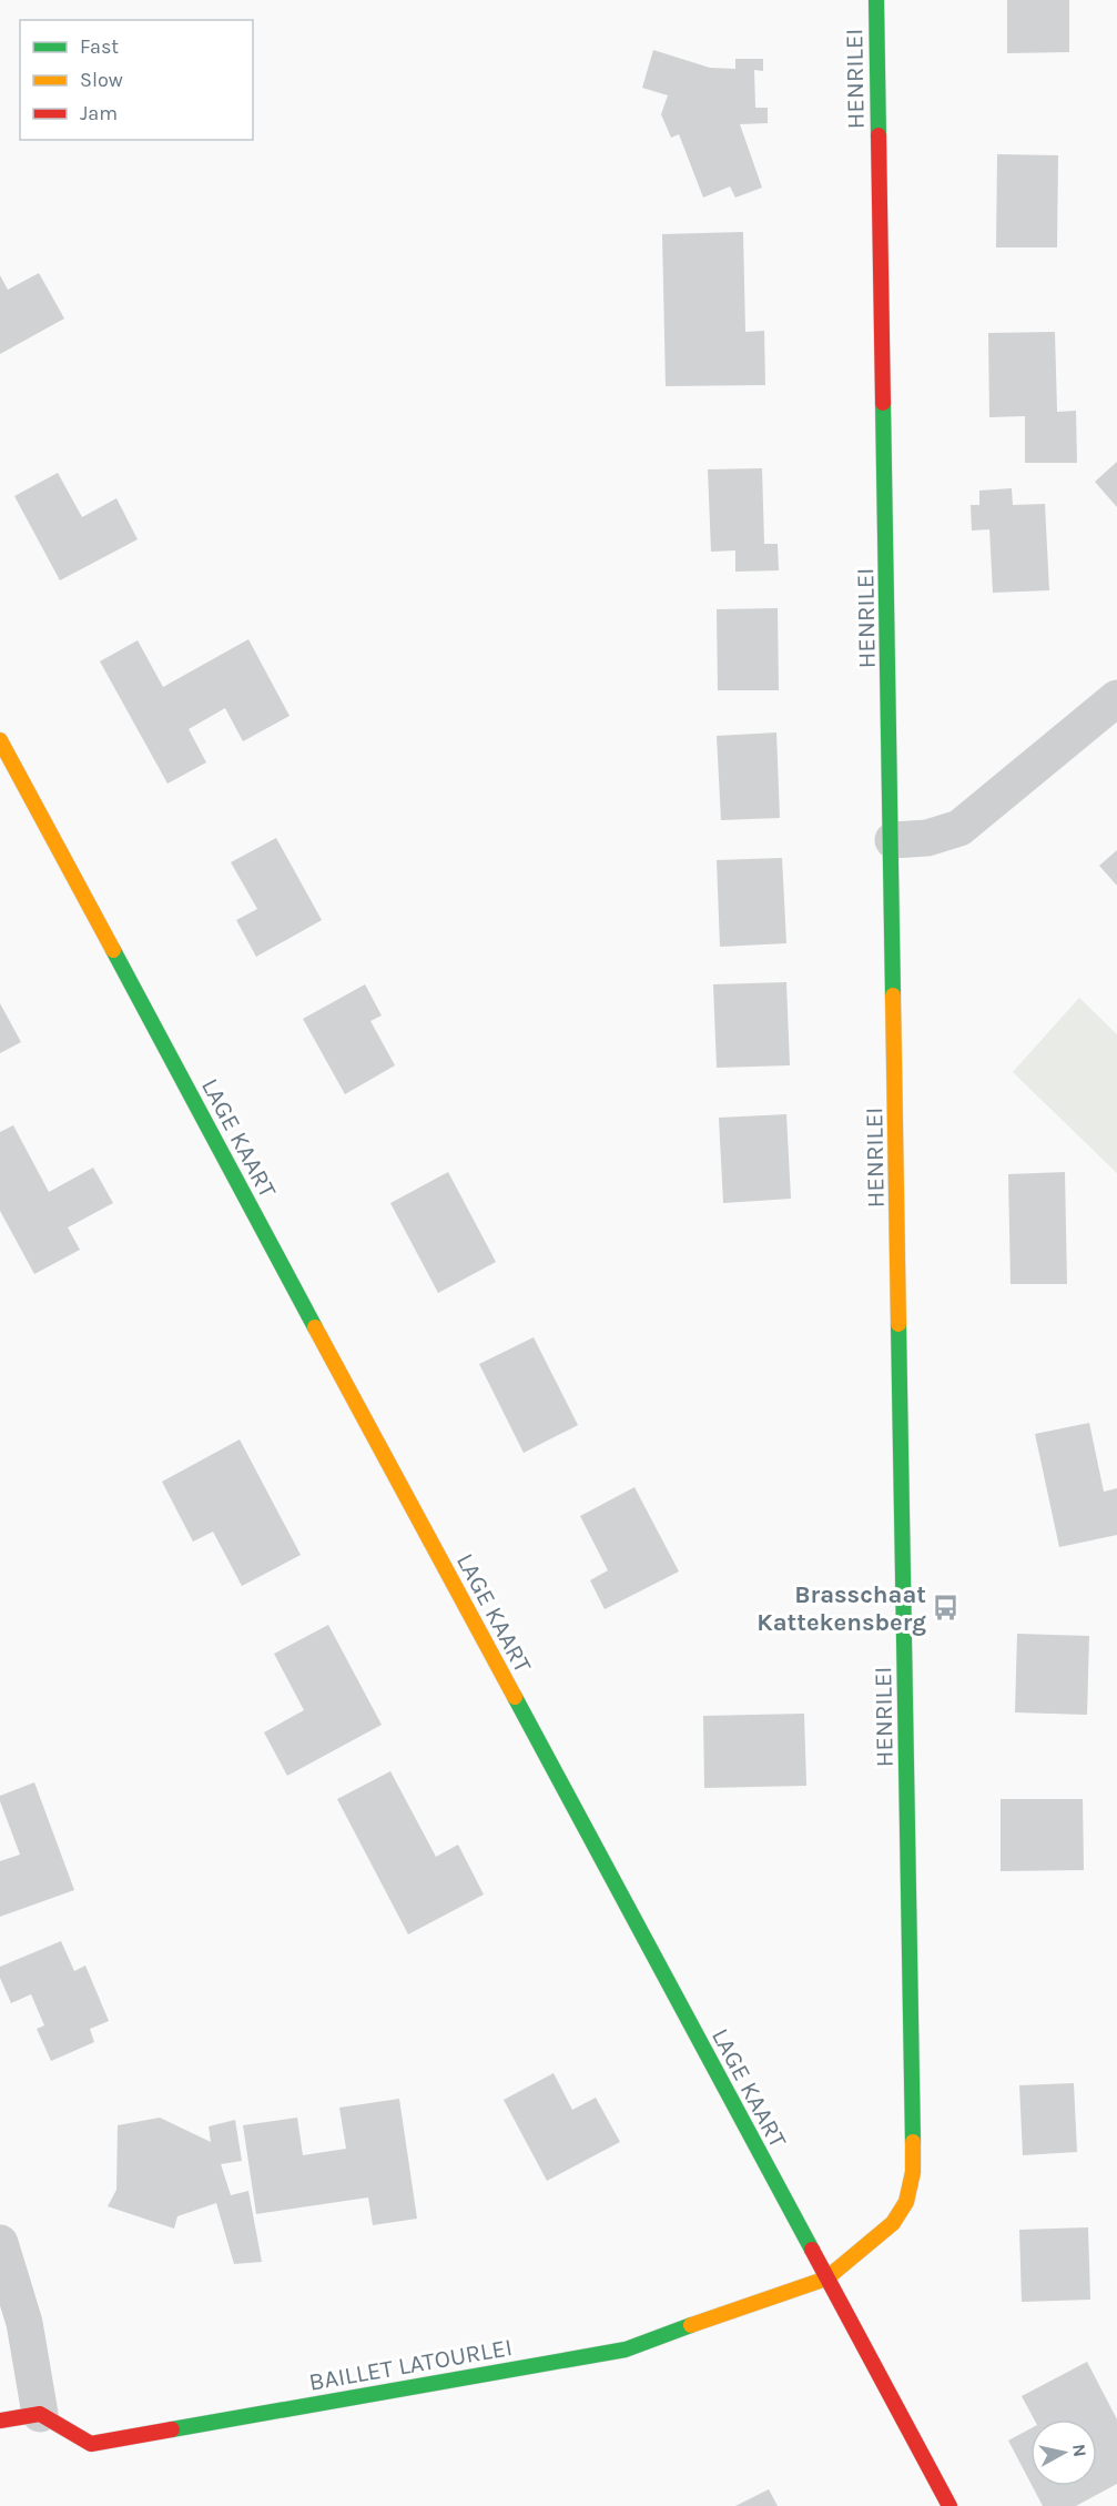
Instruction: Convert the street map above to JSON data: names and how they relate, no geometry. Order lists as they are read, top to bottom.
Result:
{
  "streets": {
    "street": ["HENRILEI", "LAGE KAART", "BAILLET LATOURLEI"]
  },
  "crossings": [
    ["HENRILEI", "LAGE KAART"],
    ["HENRILEI", "BAILLET LATOURLEI"],
    ["LAGE KAART", "BAILLET LATOURLEI"]
  ],
  "places": {
    "bus stop": ["Brasschaat Kattekensberg"]
  },
  "legend": ["Fast", "Slow", "Jam"],
  "north": "right"
}
